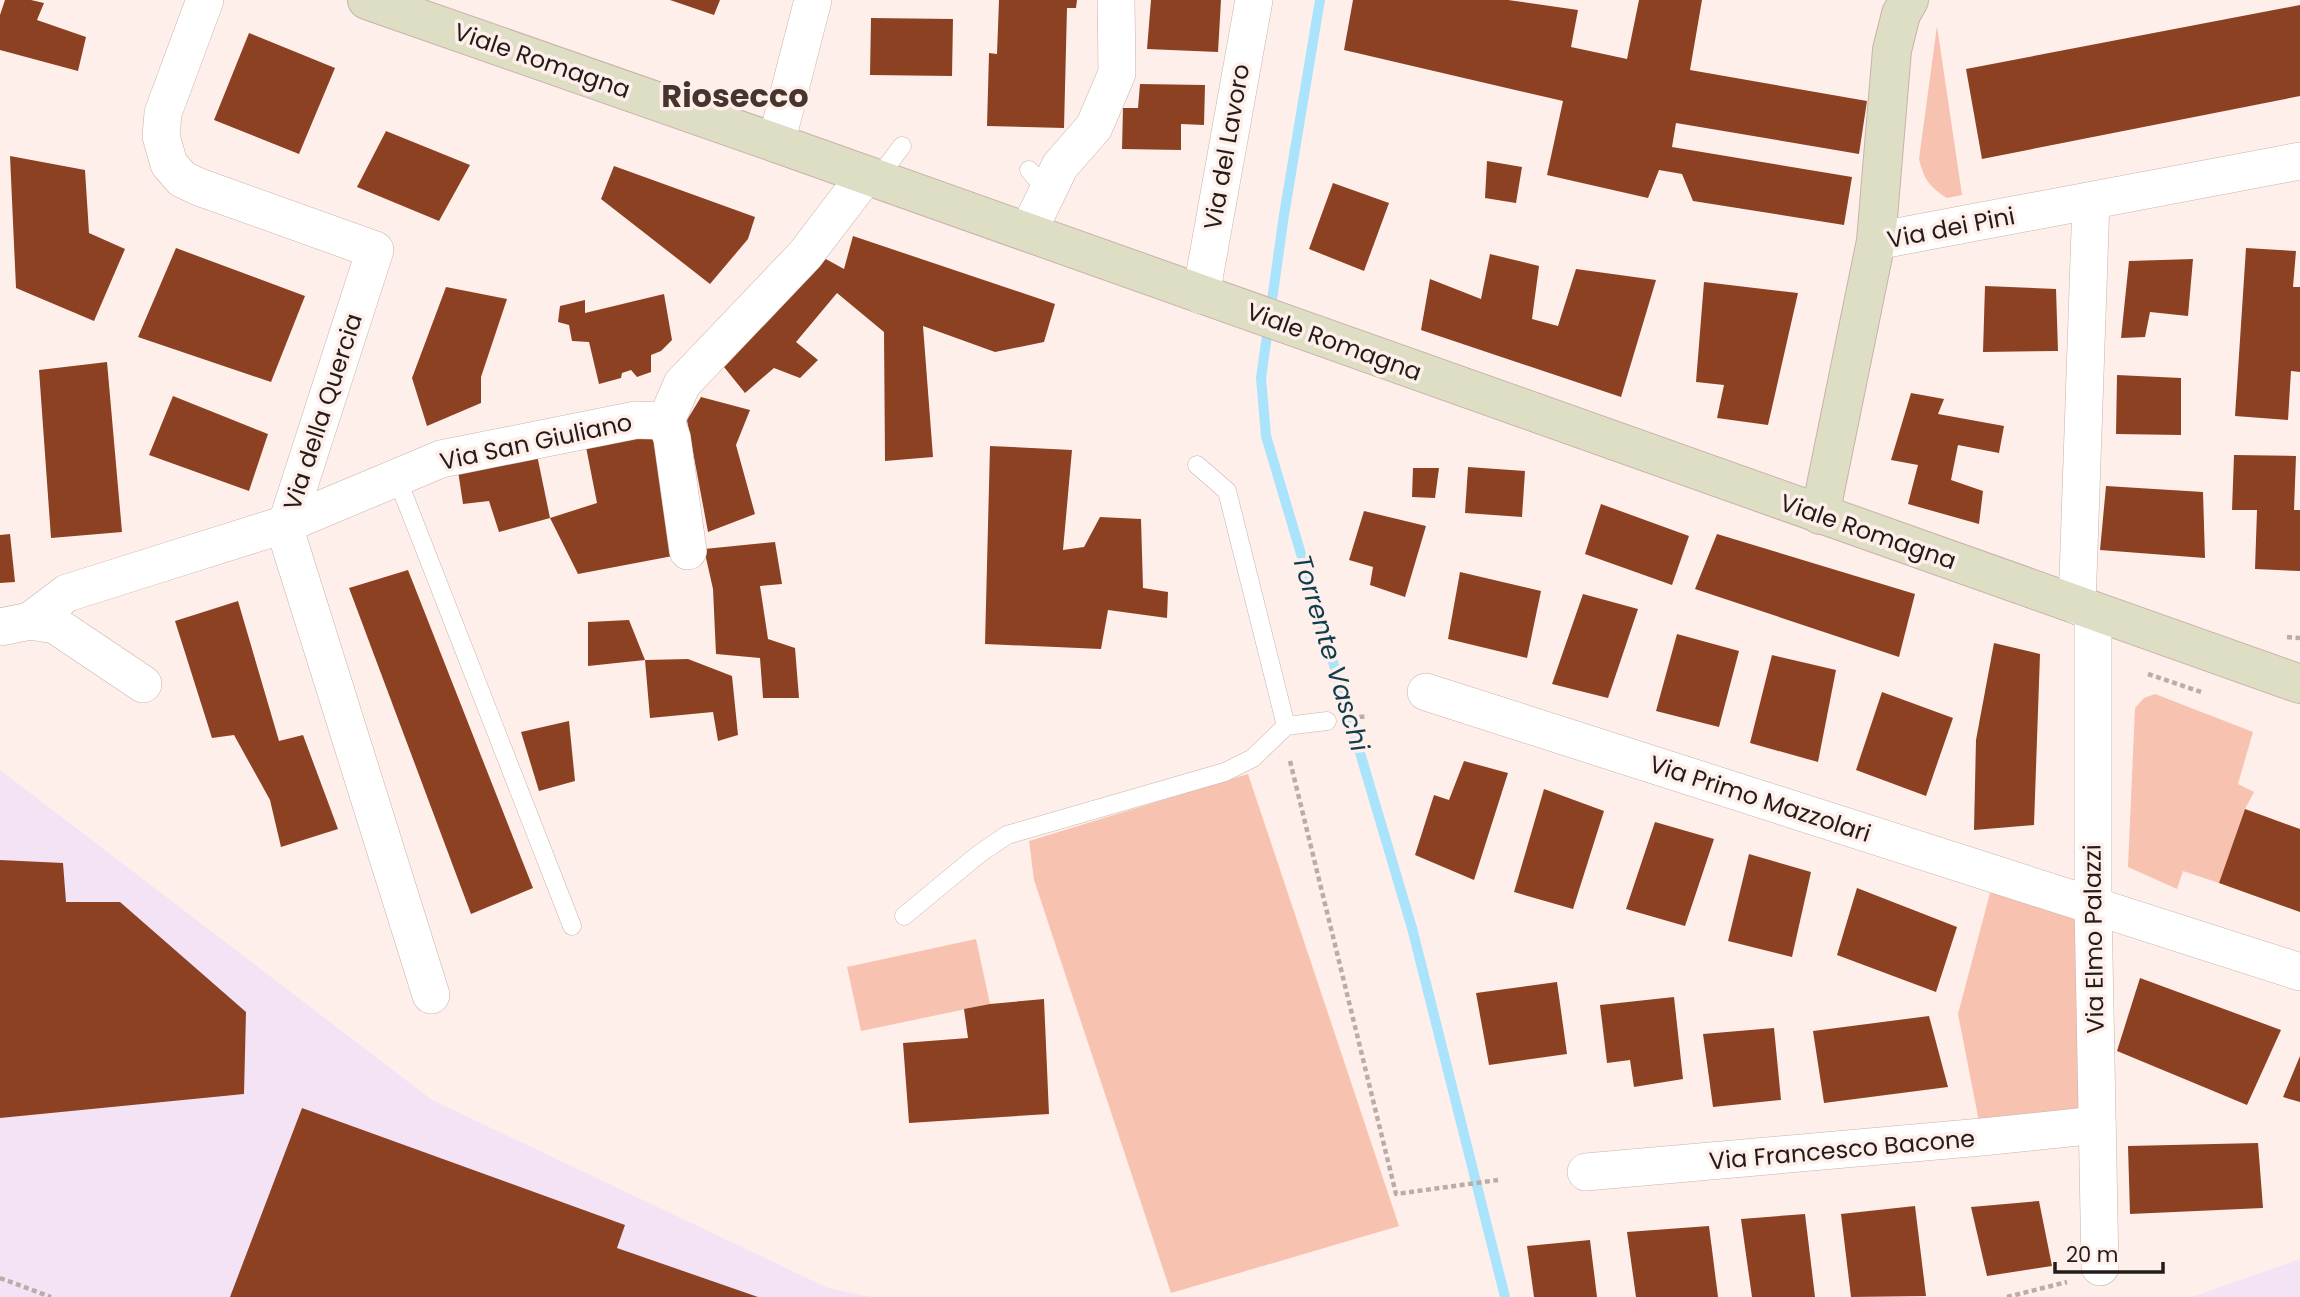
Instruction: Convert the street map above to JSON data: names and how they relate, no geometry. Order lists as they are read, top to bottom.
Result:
{
  "streets": {
    "main road": ["Viale Romagna", "Via dei Pini"],
    "street": [
      "Via del Lavoro",
      "Via della Quercia",
      "Via San Giuliano",
      "Via Primo Mazzolari",
      "Via Elmo Palazzi",
      "Via Francesco Bacone"
    ]
  },
  "crossings": [
    ["Viale Romagna", "Via del Lavoro"],
    ["Viale Romagna", "Via dei Pini"],
    ["Viale Romagna", "Via San Giuliano"],
    ["Viale Romagna", "Via Elmo Palazzi"],
    ["Via dei Pini", "Via Elmo Palazzi"],
    ["Via della Quercia", "Via San Giuliano"],
    ["Via Primo Mazzolari", "Via Elmo Palazzi"],
    ["Via Elmo Palazzi", "Via Francesco Bacone"]
  ],
  "districts": ["Riosecco"],
  "water": ["Torrente Vaschi"],
  "scale_bar": "20 m"
}
